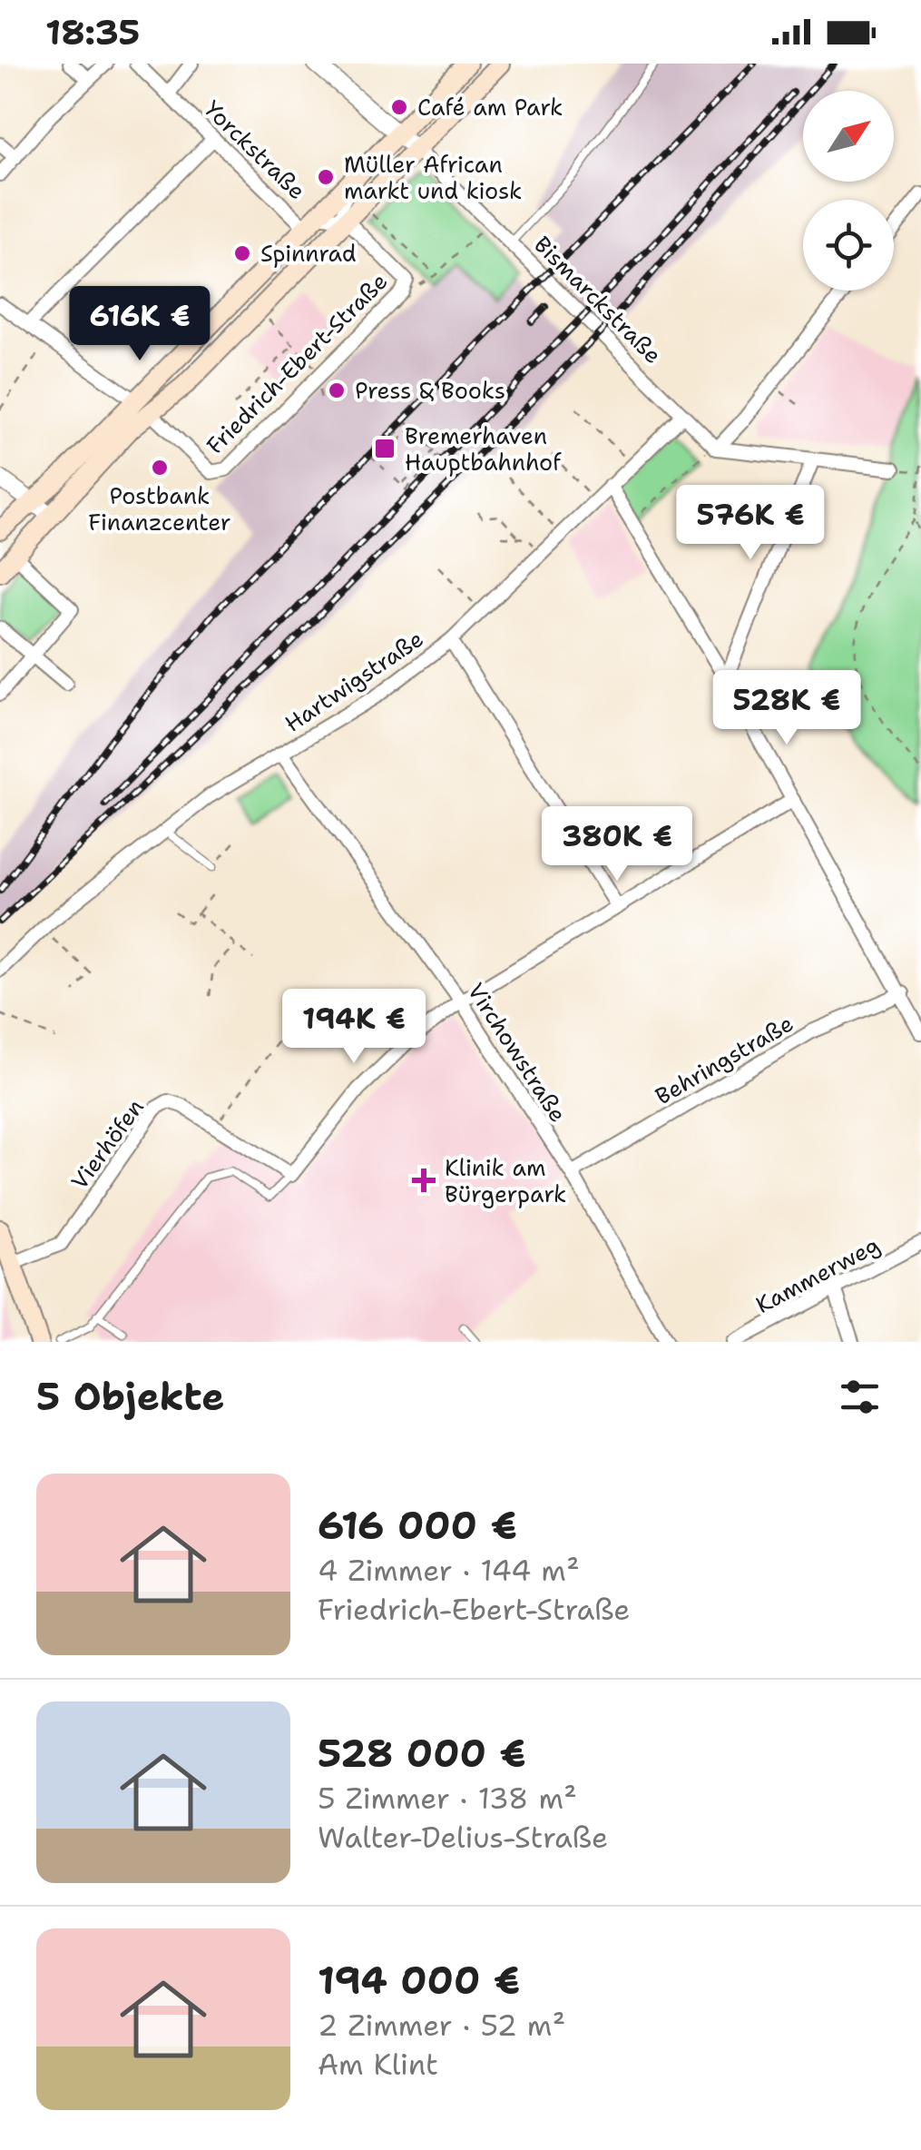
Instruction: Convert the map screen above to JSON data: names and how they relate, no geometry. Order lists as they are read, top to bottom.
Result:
{
  "streets": {
    "main road": ["Friedrich-Ebert-Straße"],
    "street": [
      "Yorckstraße",
      "Bismarckstraße",
      "Hartwigstraße",
      "Virchowstraße",
      "Behringstraße",
      "Vierhöfen",
      "Kammerweg"
    ]
  },
  "crossings": [
    ["Yorckstraße", "Friedrich-Ebert-Straße"],
    ["Bismarckstraße", "Hartwigstraße"],
    ["Hartwigstraße", "Virchowstraße"],
    ["Virchowstraße", "Behringstraße"]
  ],
  "places": {
    "other": [
      "Café am Park",
      "Müller African markt und kiosk",
      "Spinnrad",
      "Press & Books",
      "Postbank Finanzcenter"
    ],
    "transit": ["Bremerhaven Hauptbahnhof"],
    "health": ["Klinik am Bürgerpark"]
  },
  "north": "top right",
  "page": {
    "status": "18:35",
    "price": [
      "616K €",
      "576K €",
      "528K €",
      "380K €",
      "194K €"
    ],
    "heading": "5 Objekte",
    "list": [
      {
        "name": "616 000 €",
        "note": "4 Zimmer · 144 m² · Friedrich-Ebert-Straße"
      },
      {
        "name": "528 000 €",
        "note": "5 Zimmer · 138 m² · Walter-Delius-Straße"
      },
      {
        "name": "194 000 €",
        "note": "2 Zimmer · 52 m² · Am Klint"
      }
    ]
  }
}
